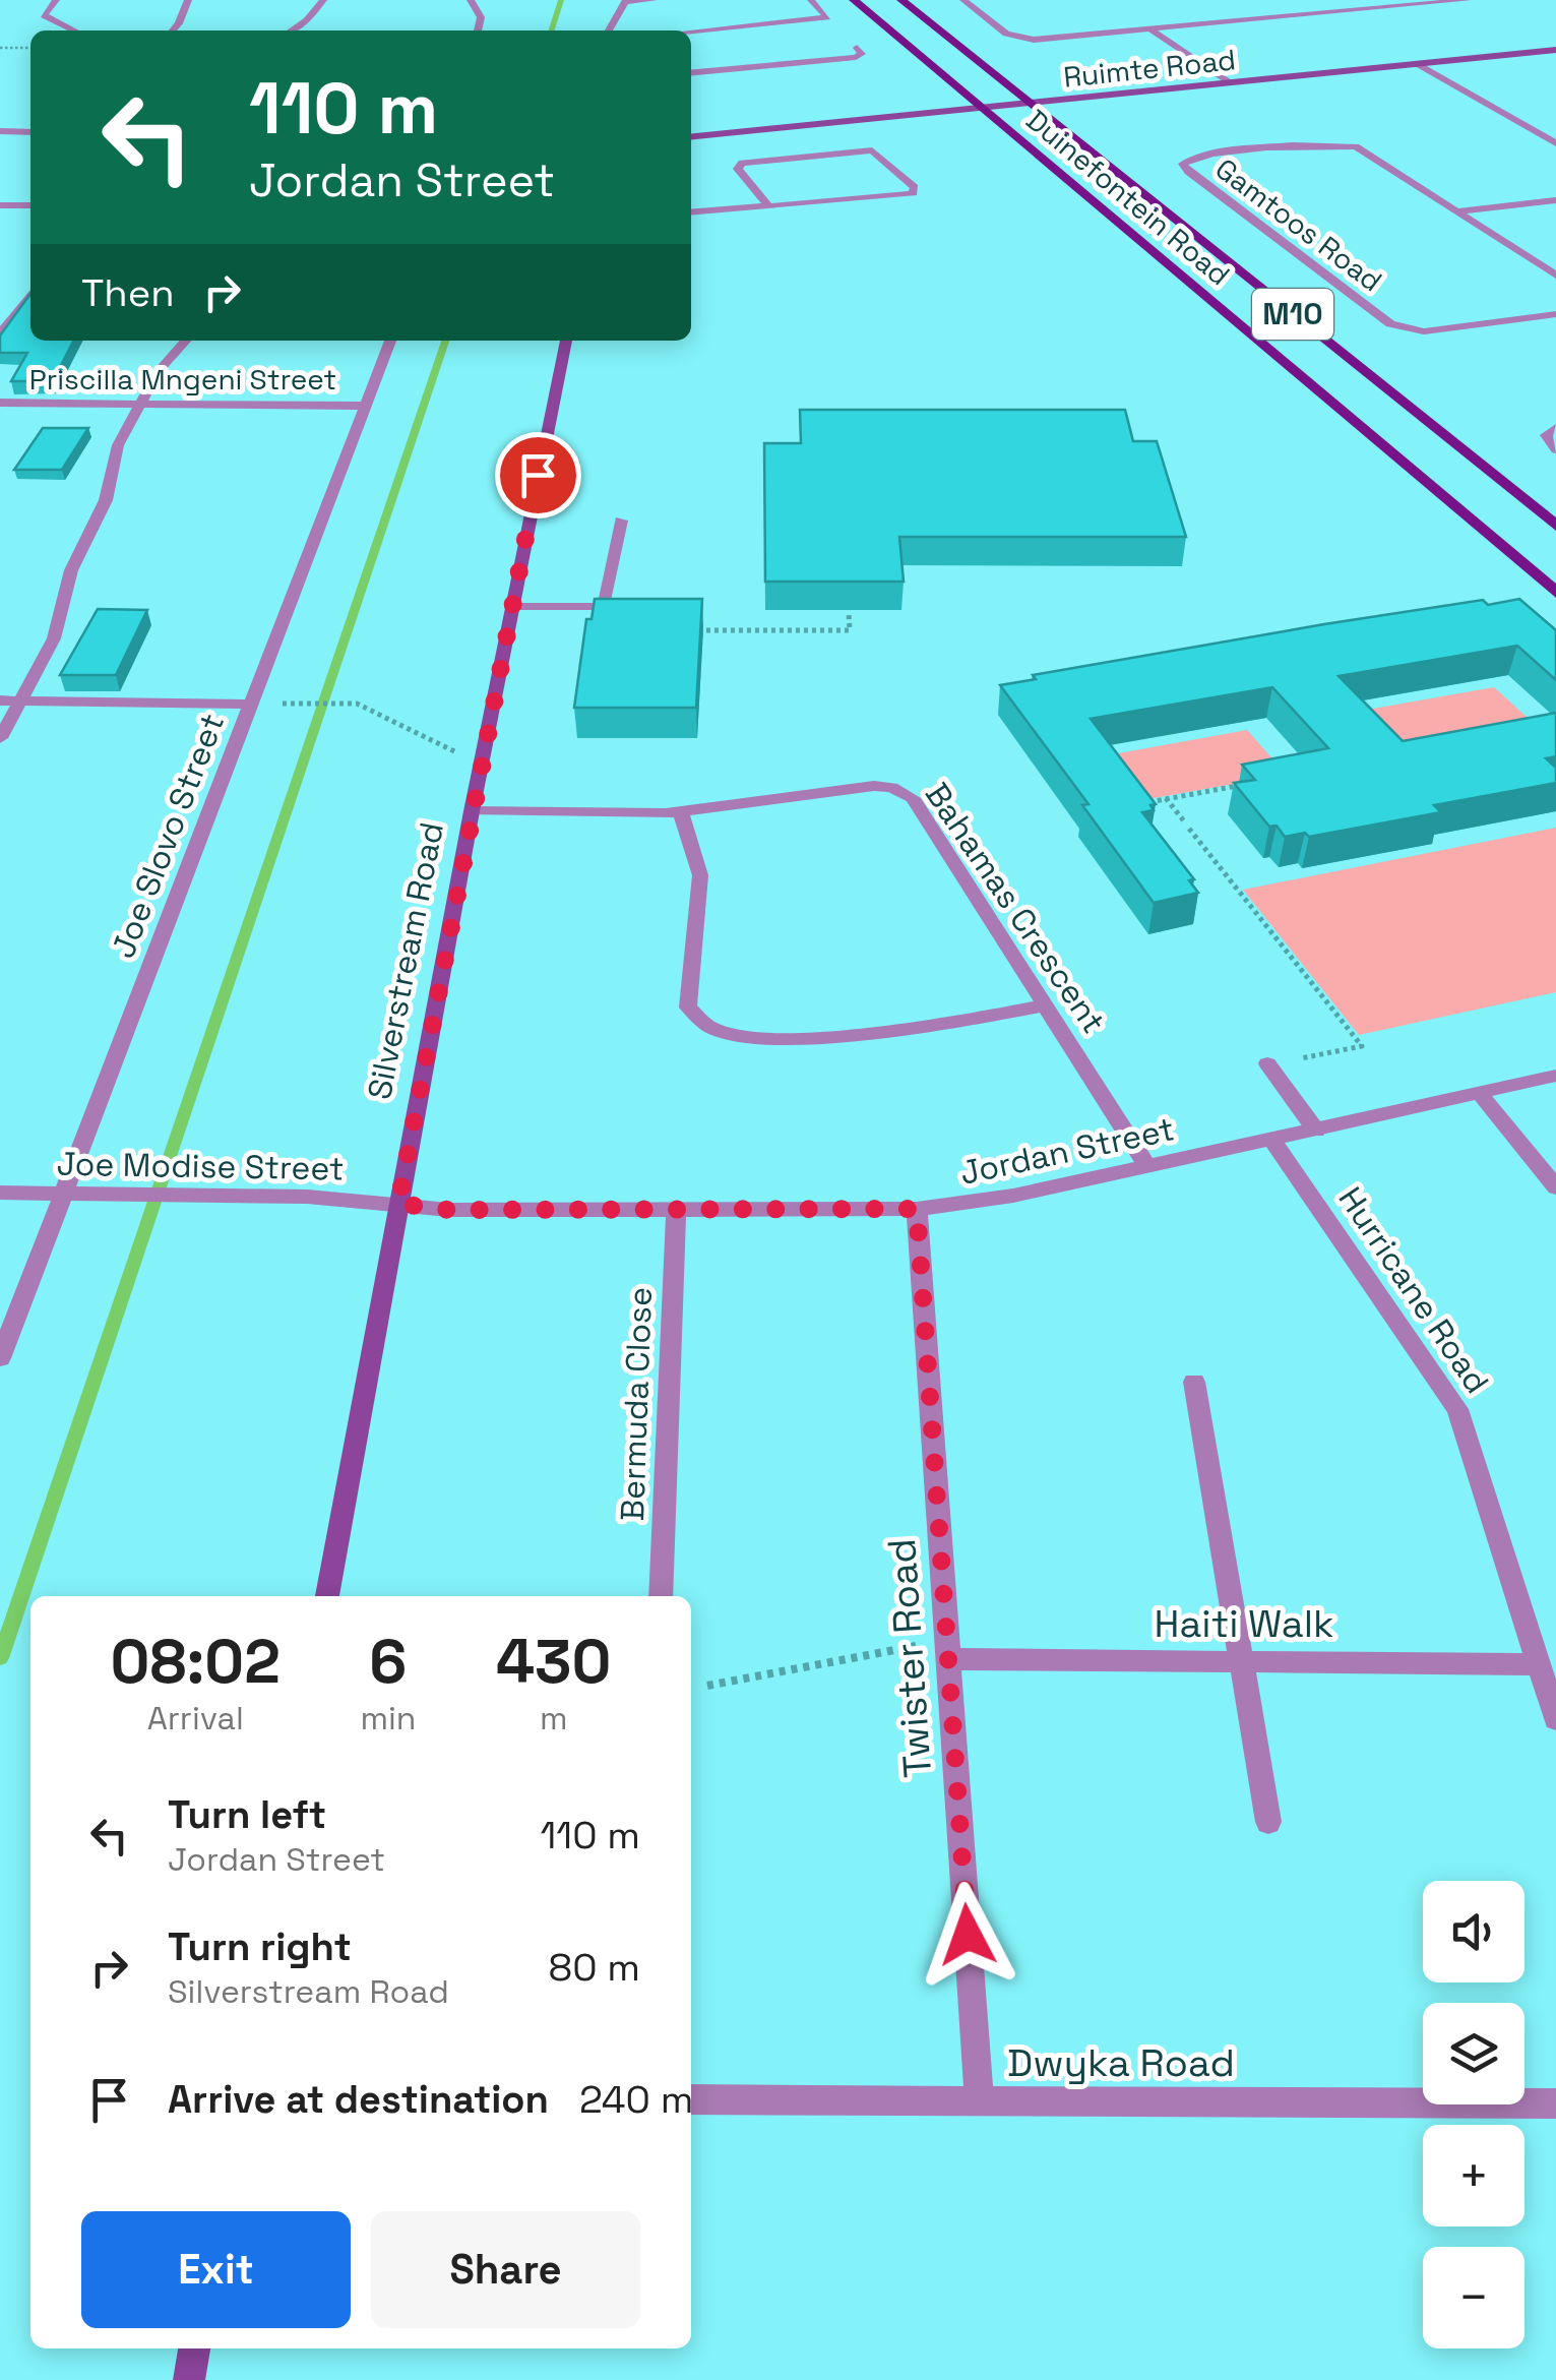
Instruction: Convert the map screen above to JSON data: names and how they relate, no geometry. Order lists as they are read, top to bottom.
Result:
{
  "streets": {
    "main road": ["Duinefontein Road", "M10"],
    "street": [
      "Ruimte Road",
      "Gamtoos Road",
      "Priscilla Mngeni Street",
      "Joe Slovo Street",
      "Bahamas Crescent",
      "Silverstream Road",
      "Jordan Street",
      "Joe Modise Street",
      "Hurricane Road",
      "Bermuda Close",
      "Haiti Walk",
      "Twister Road",
      "Dwyka Road"
    ]
  },
  "crossings": [
    ["Ruimte Road", "Duinefontein Road"],
    ["Priscilla Mngeni Street", "Joe Slovo Street"],
    ["Joe Slovo Street", "Joe Modise Street"],
    ["Bahamas Crescent", "Silverstream Road"],
    ["Bahamas Crescent", "Jordan Street"],
    ["Silverstream Road", "Jordan Street"],
    ["Silverstream Road", "Joe Modise Street"],
    ["Jordan Street", "Joe Modise Street"],
    ["Jordan Street", "Hurricane Road"],
    ["Jordan Street", "Bermuda Close"],
    ["Jordan Street", "Twister Road"],
    ["Hurricane Road", "Haiti Walk"],
    ["Haiti Walk", "Twister Road"],
    ["Twister Road", "Dwyka Road"]
  ],
  "page": {
    "turn": ["110 m", "Jordan Street"],
    "then": "Then",
    "eta": [
      "08:02",
      "Arrival",
      "6",
      "min",
      "430",
      "m"
    ],
    "list": [
      {
        "name": "Turn left",
        "note": "Jordan Street",
        "value": "110 m"
      },
      {
        "name": "Turn right",
        "note": "Silverstream Road",
        "value": "80 m"
      },
      {
        "name": "Arrive at destination",
        "value": "240 m"
      }
    ],
    "map_buttons": ["+", "−"],
    "buttons": ["Exit", "Share"]
  }
}
